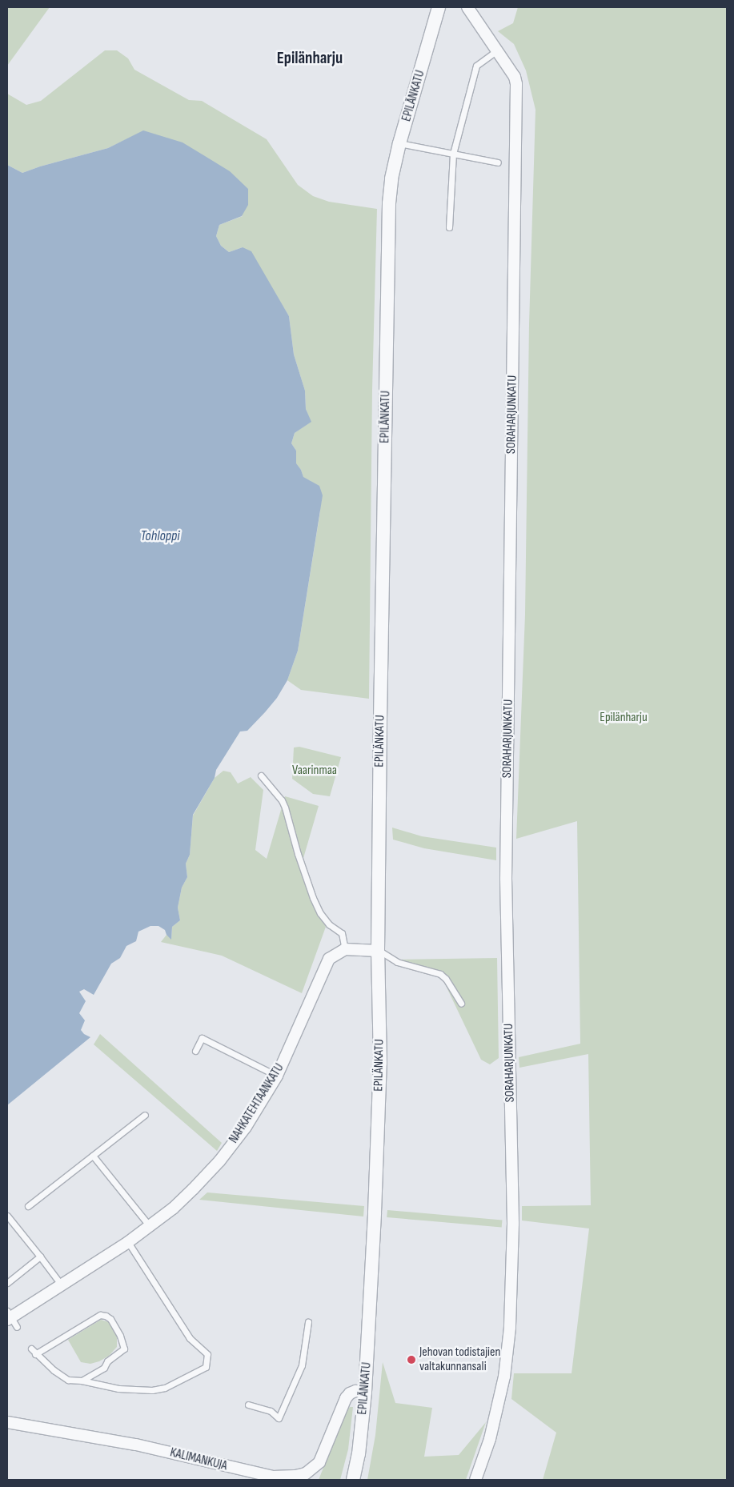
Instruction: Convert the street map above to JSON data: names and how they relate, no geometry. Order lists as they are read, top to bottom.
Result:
{
  "streets": {
    "street": [
      "EPILÄNKATU",
      "SORAHARJUNKATU",
      "NAHKATEHTAANKATU",
      "KALIMANKUJA"
    ]
  },
  "crossings": [
    ["EPILÄNKATU", "KALIMANKUJA"]
  ],
  "districts": ["Epilänharju"],
  "water": ["Tohloppi"],
  "parks": ["Epilänharju", "Vaarinmaa"],
  "places": ["Jehovan todistajien valtakunnansali"]
}
